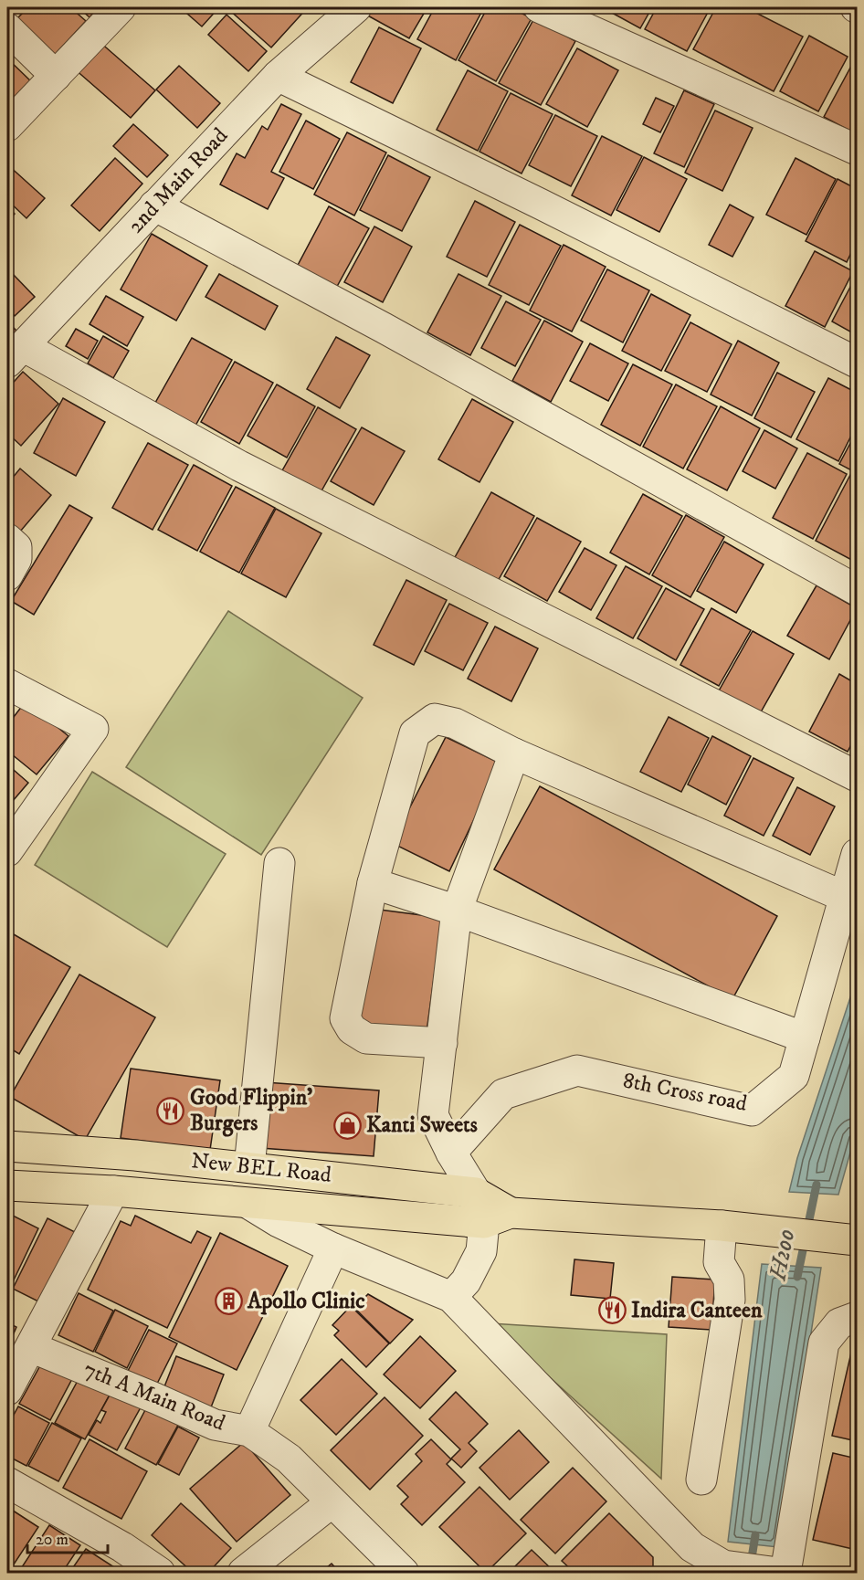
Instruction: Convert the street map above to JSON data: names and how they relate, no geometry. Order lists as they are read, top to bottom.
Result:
{
  "streets": {
    "main road": ["New BEL Road"],
    "street": ["2nd Main Road", "8th Cross road", "7th A Main Road"]
  },
  "water": ["H200"],
  "places": {
    "restaurant": ["Good Flippin' Burgers", "Indira Canteen"],
    "shop": ["Kanti Sweets"],
    "building": ["Apollo Clinic"]
  },
  "scale_bar": "20 m"
}
